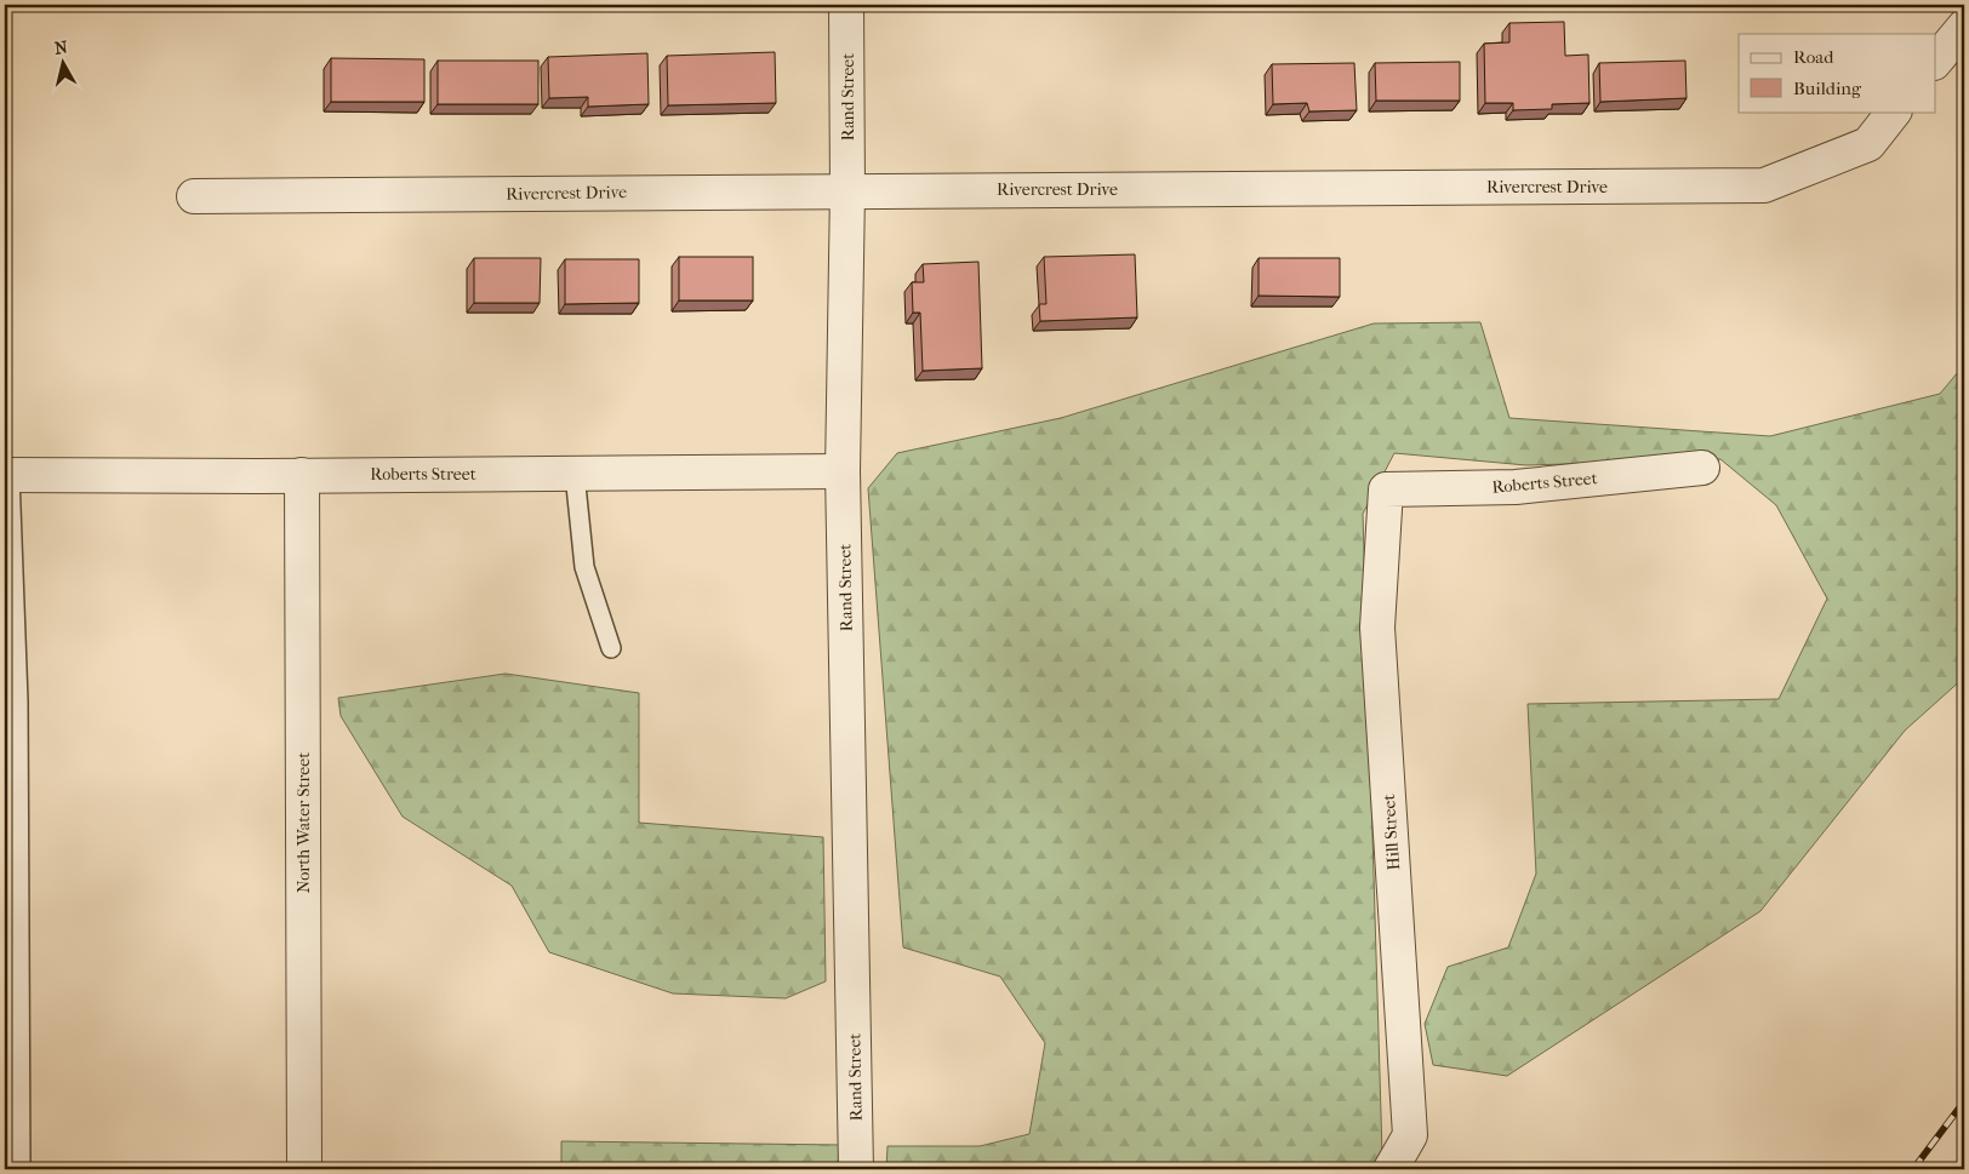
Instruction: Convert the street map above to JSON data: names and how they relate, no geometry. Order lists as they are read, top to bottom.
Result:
{
  "streets": {
    "street": [
      "Rand Street",
      "Rivercrest Drive",
      "Roberts Street",
      "North Water Street",
      "Hill Street"
    ]
  },
  "crossings": [
    ["Rand Street", "Rivercrest Drive"],
    ["Rand Street", "Roberts Street"],
    ["Roberts Street", "North Water Street"],
    ["Roberts Street", "Hill Street"]
  ],
  "legend": ["Road", "Building"],
  "north": "top"
}
